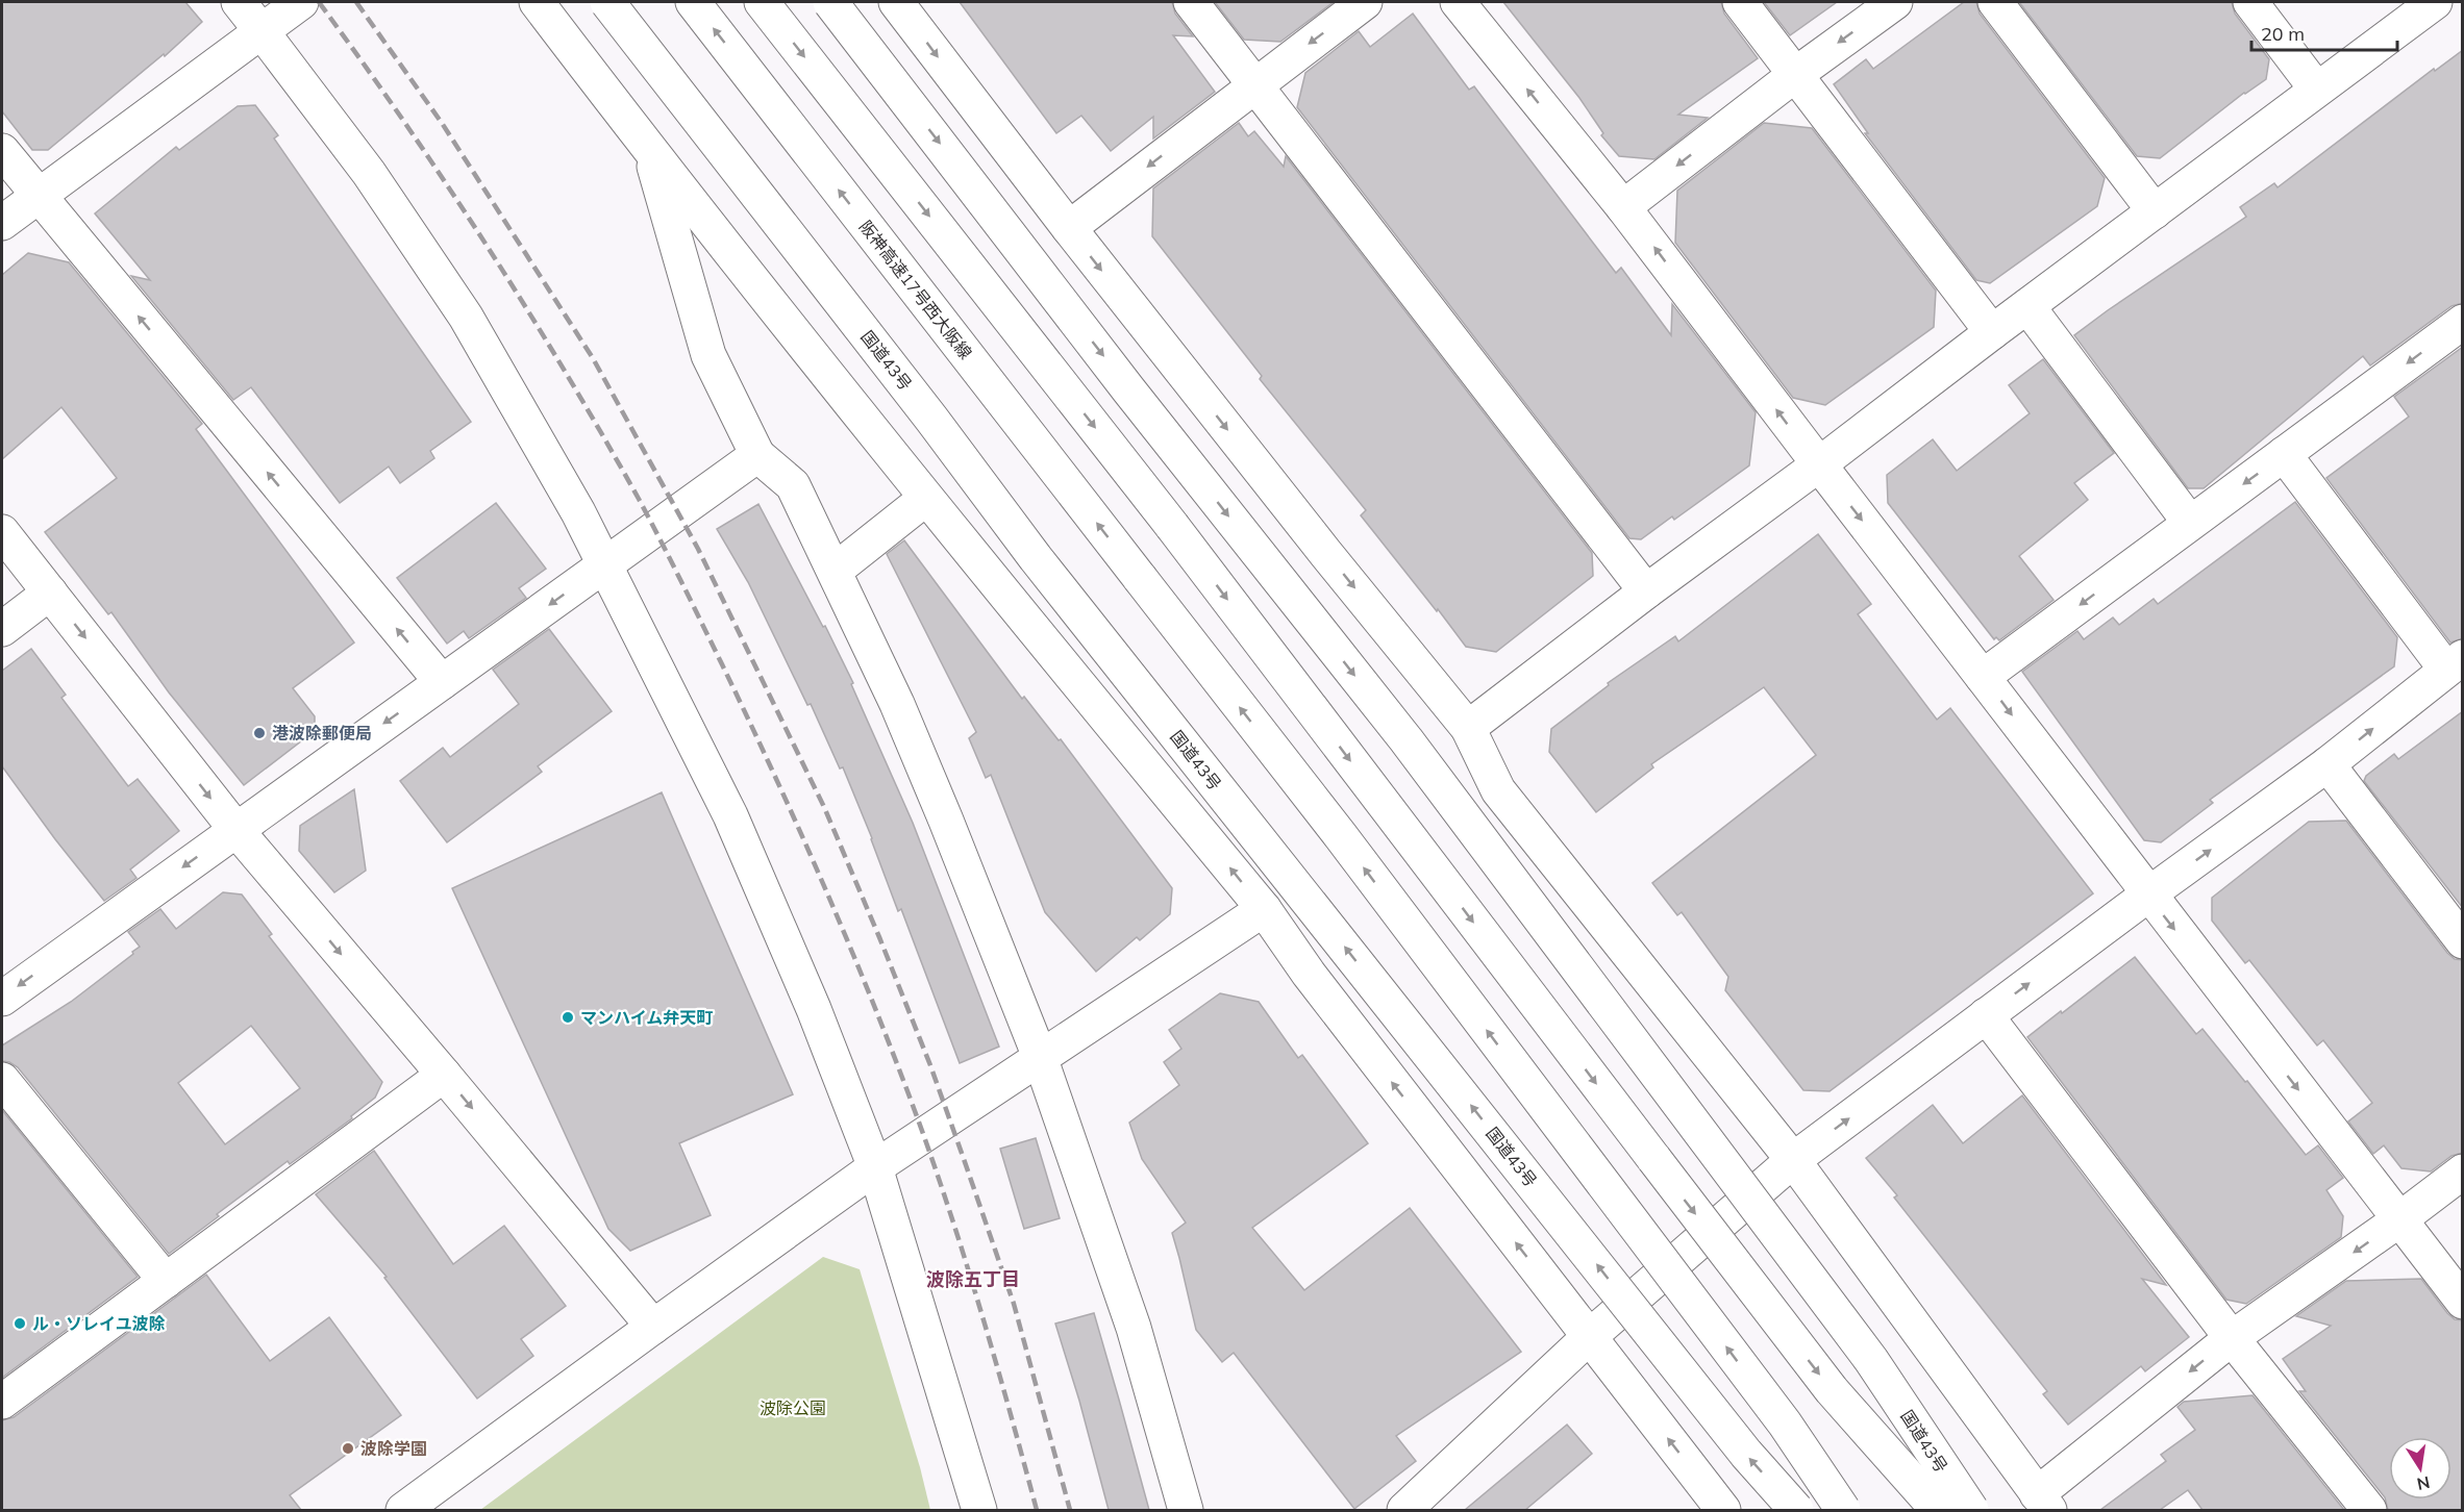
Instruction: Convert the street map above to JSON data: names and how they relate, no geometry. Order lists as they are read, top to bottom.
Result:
{
  "streets": {
    "main road": ["阪神高速17号西大阪線", "国道43号"]
  },
  "districts": ["波除五丁目"],
  "parks": ["波除公園"],
  "places": [
    "港波除郵便局",
    "マンハイム弁天町",
    "ル・ソレイユ波除",
    "波除学園"
  ],
  "scale_bar": "20 m",
  "north": "bottom"
}
